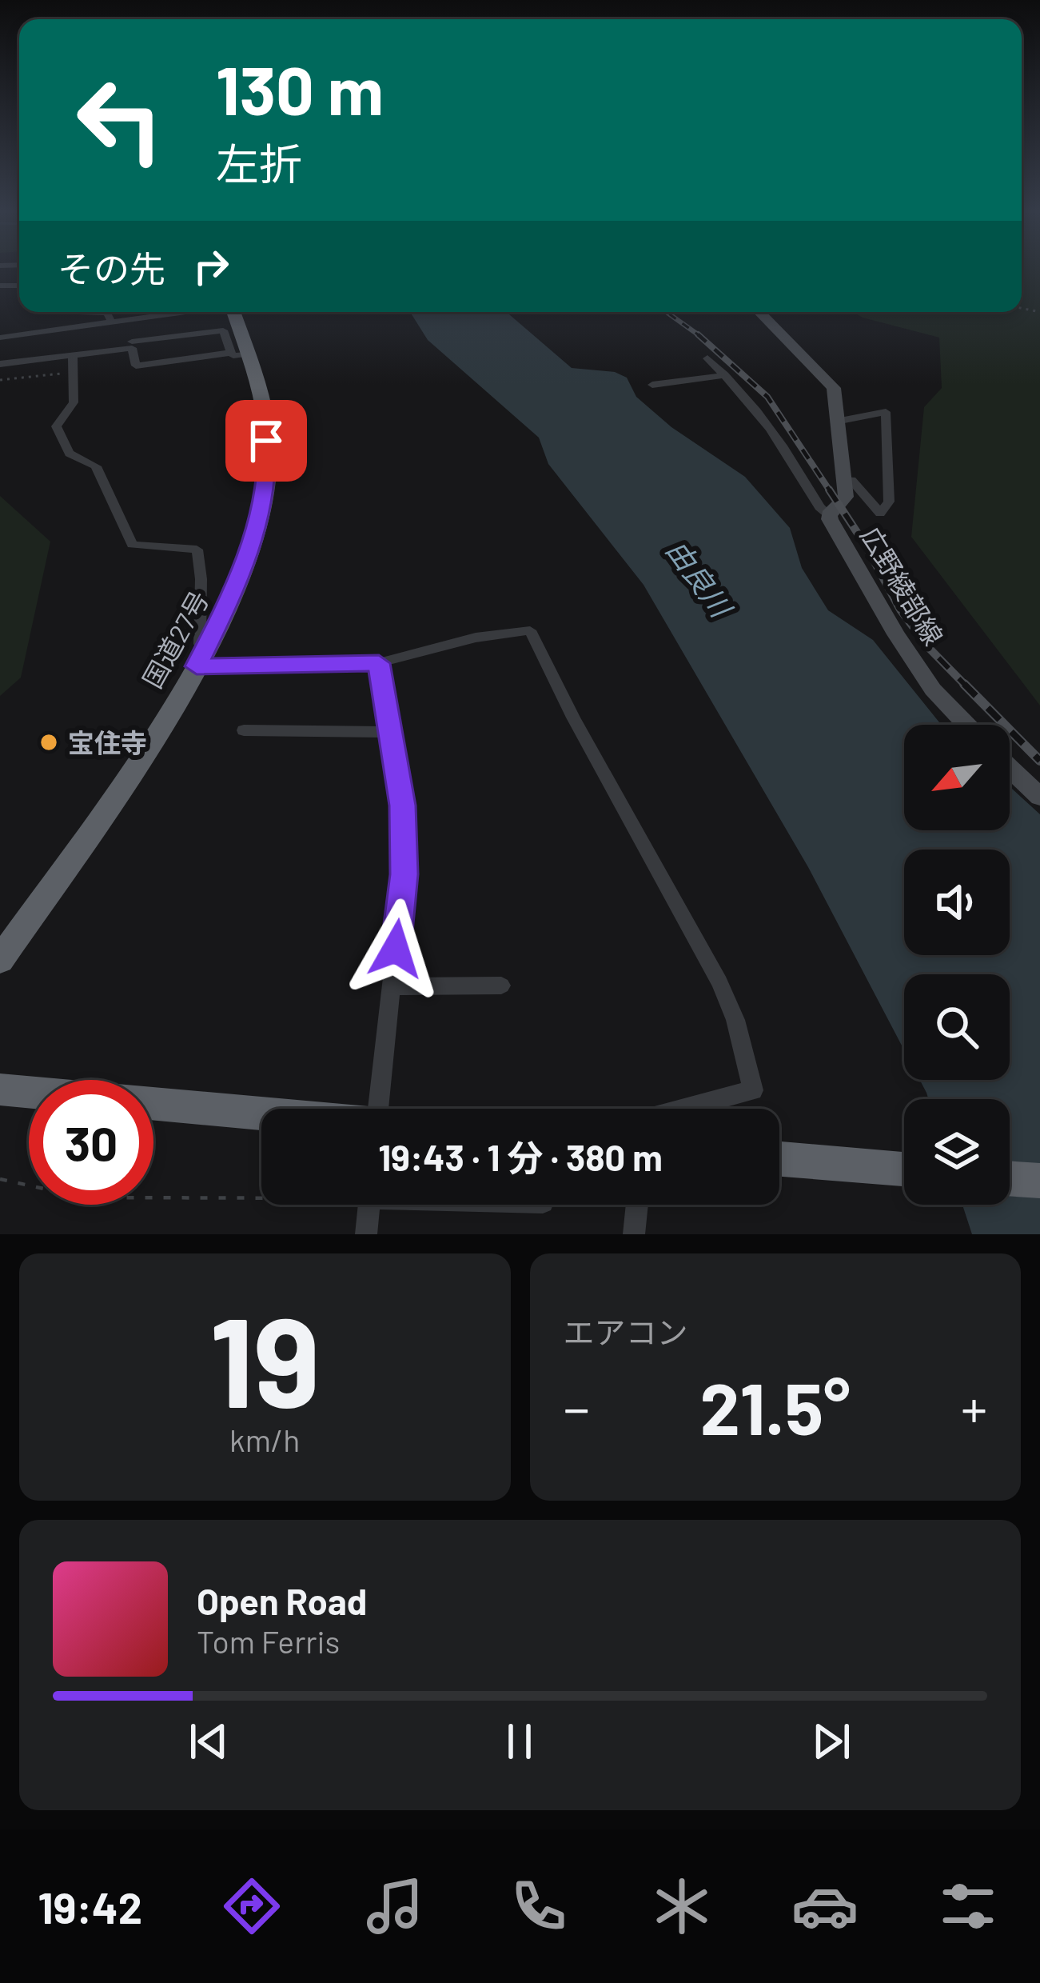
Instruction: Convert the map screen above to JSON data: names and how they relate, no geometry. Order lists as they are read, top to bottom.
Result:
{
  "streets": {
    "highway": ["国道27号"],
    "main road": ["広野綾部線"]
  },
  "water": ["由良川"],
  "places": ["宝住寺"],
  "north": "bottom left",
  "page": {
    "turn": ["130 m", "左折"],
    "then": "その先",
    "limit": "30",
    "trip": "19:43 · 1 分 · 380 m",
    "tile": [
      ["19", "km/h"],
      "エアコン"
    ],
    "heat": ["−", "21.5°", "+"],
    "song": ["Open Road", "Tom Ferris"],
    "tabs": "19:42"
  }
}
